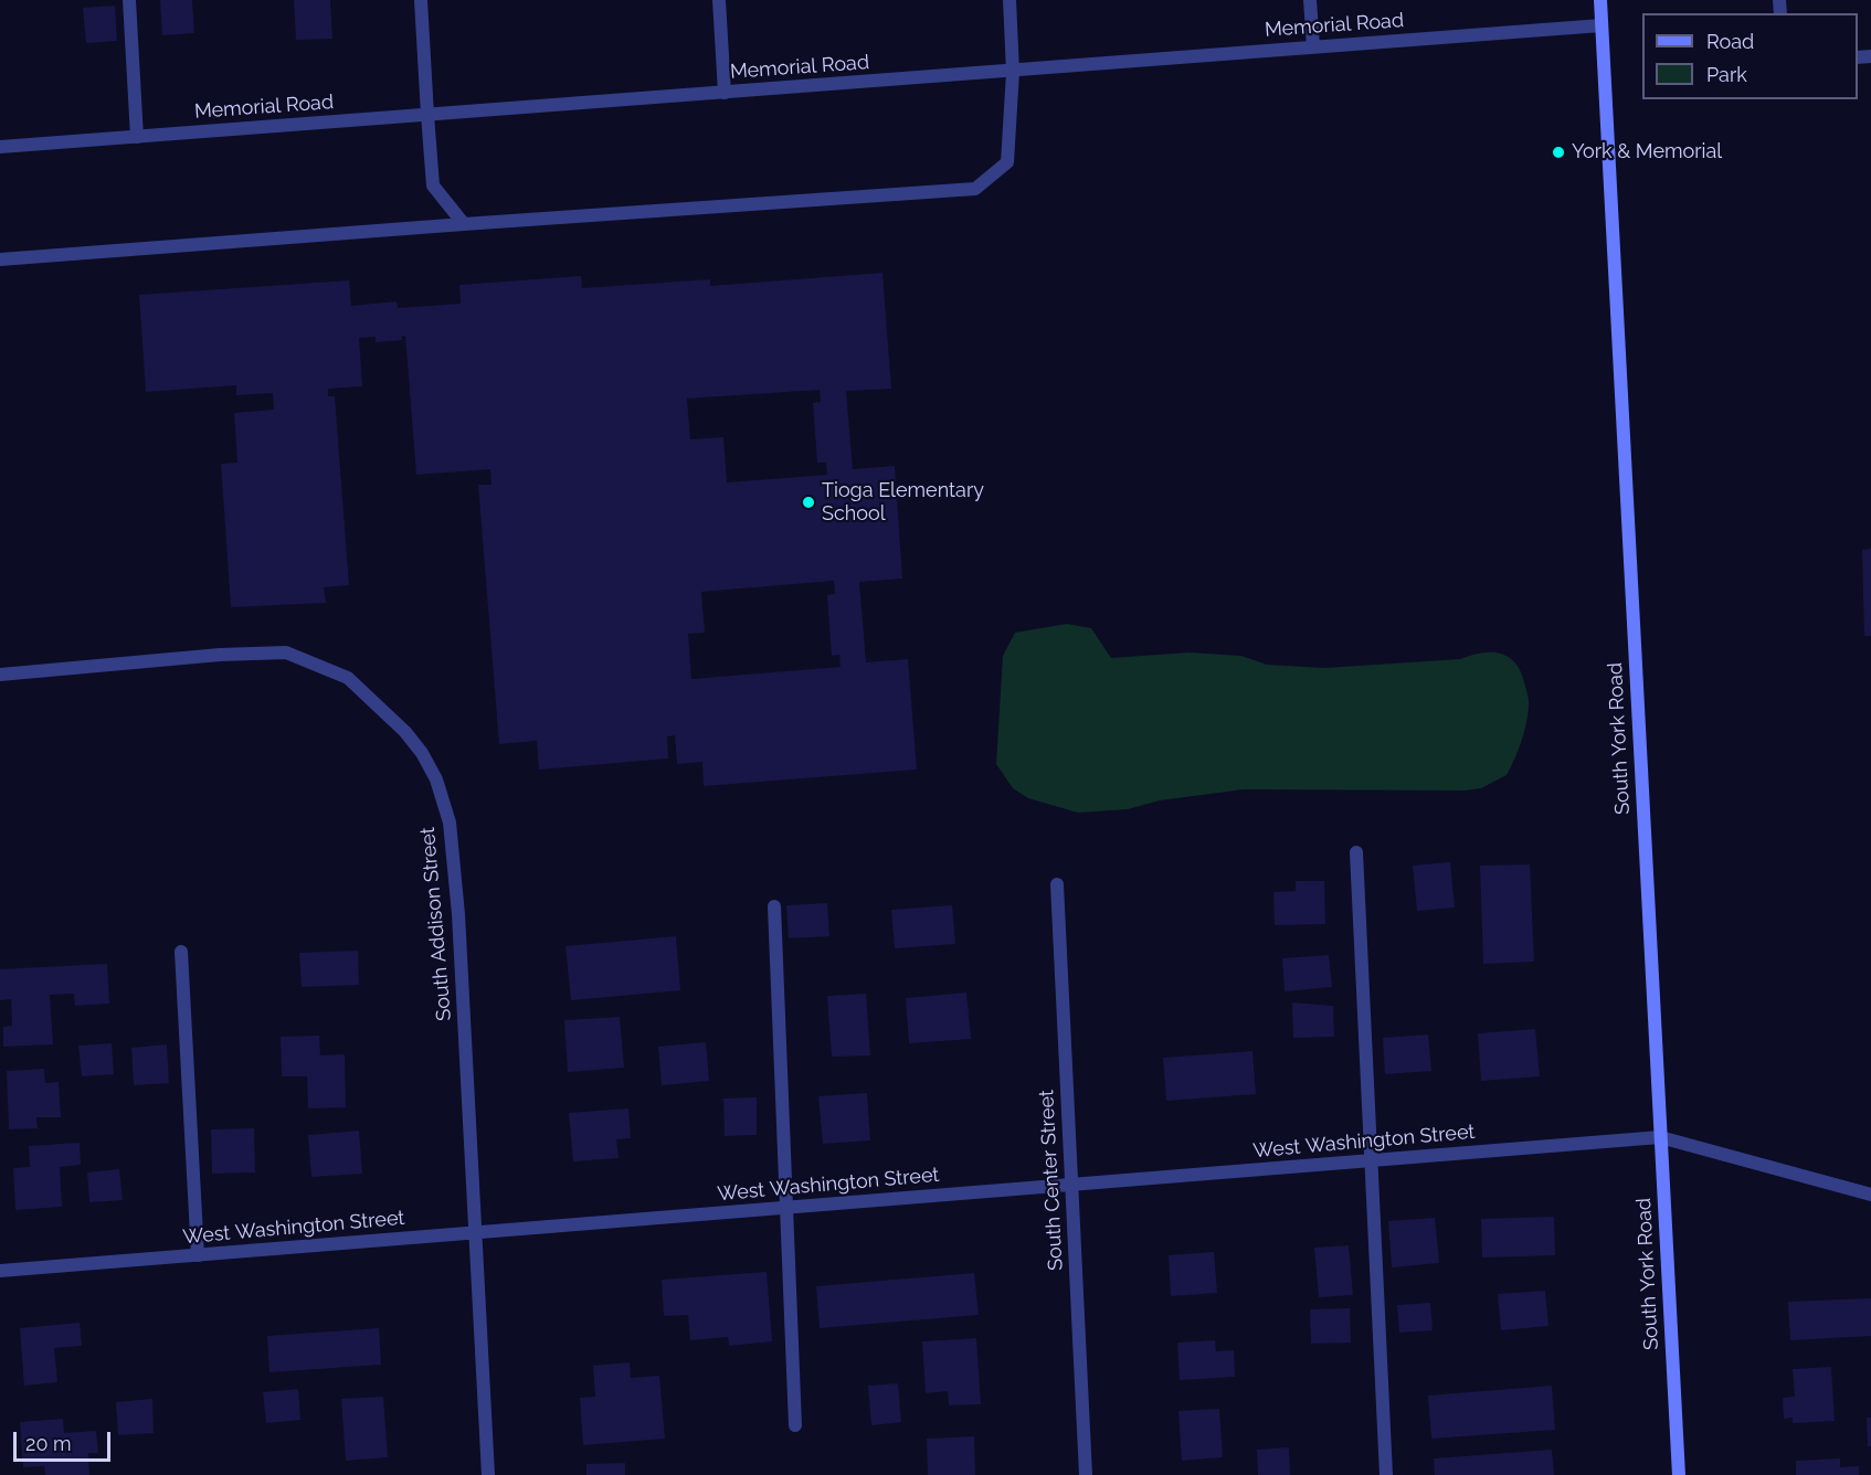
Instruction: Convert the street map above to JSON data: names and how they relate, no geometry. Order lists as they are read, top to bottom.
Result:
{
  "streets": {
    "main road": ["South York Road"],
    "street": [
      "Memorial Road",
      "South Addison Street",
      "West Washington Street",
      "South Center Street"
    ]
  },
  "crossings": [
    ["Memorial Road", "South York Road"],
    ["South York Road", "West Washington Street"],
    ["South Addison Street", "West Washington Street"],
    ["West Washington Street", "South Center Street"]
  ],
  "places": ["York & Memorial", "Tioga Elementary School"],
  "legend": ["Road", "Park"],
  "scale_bar": "20 m"
}
